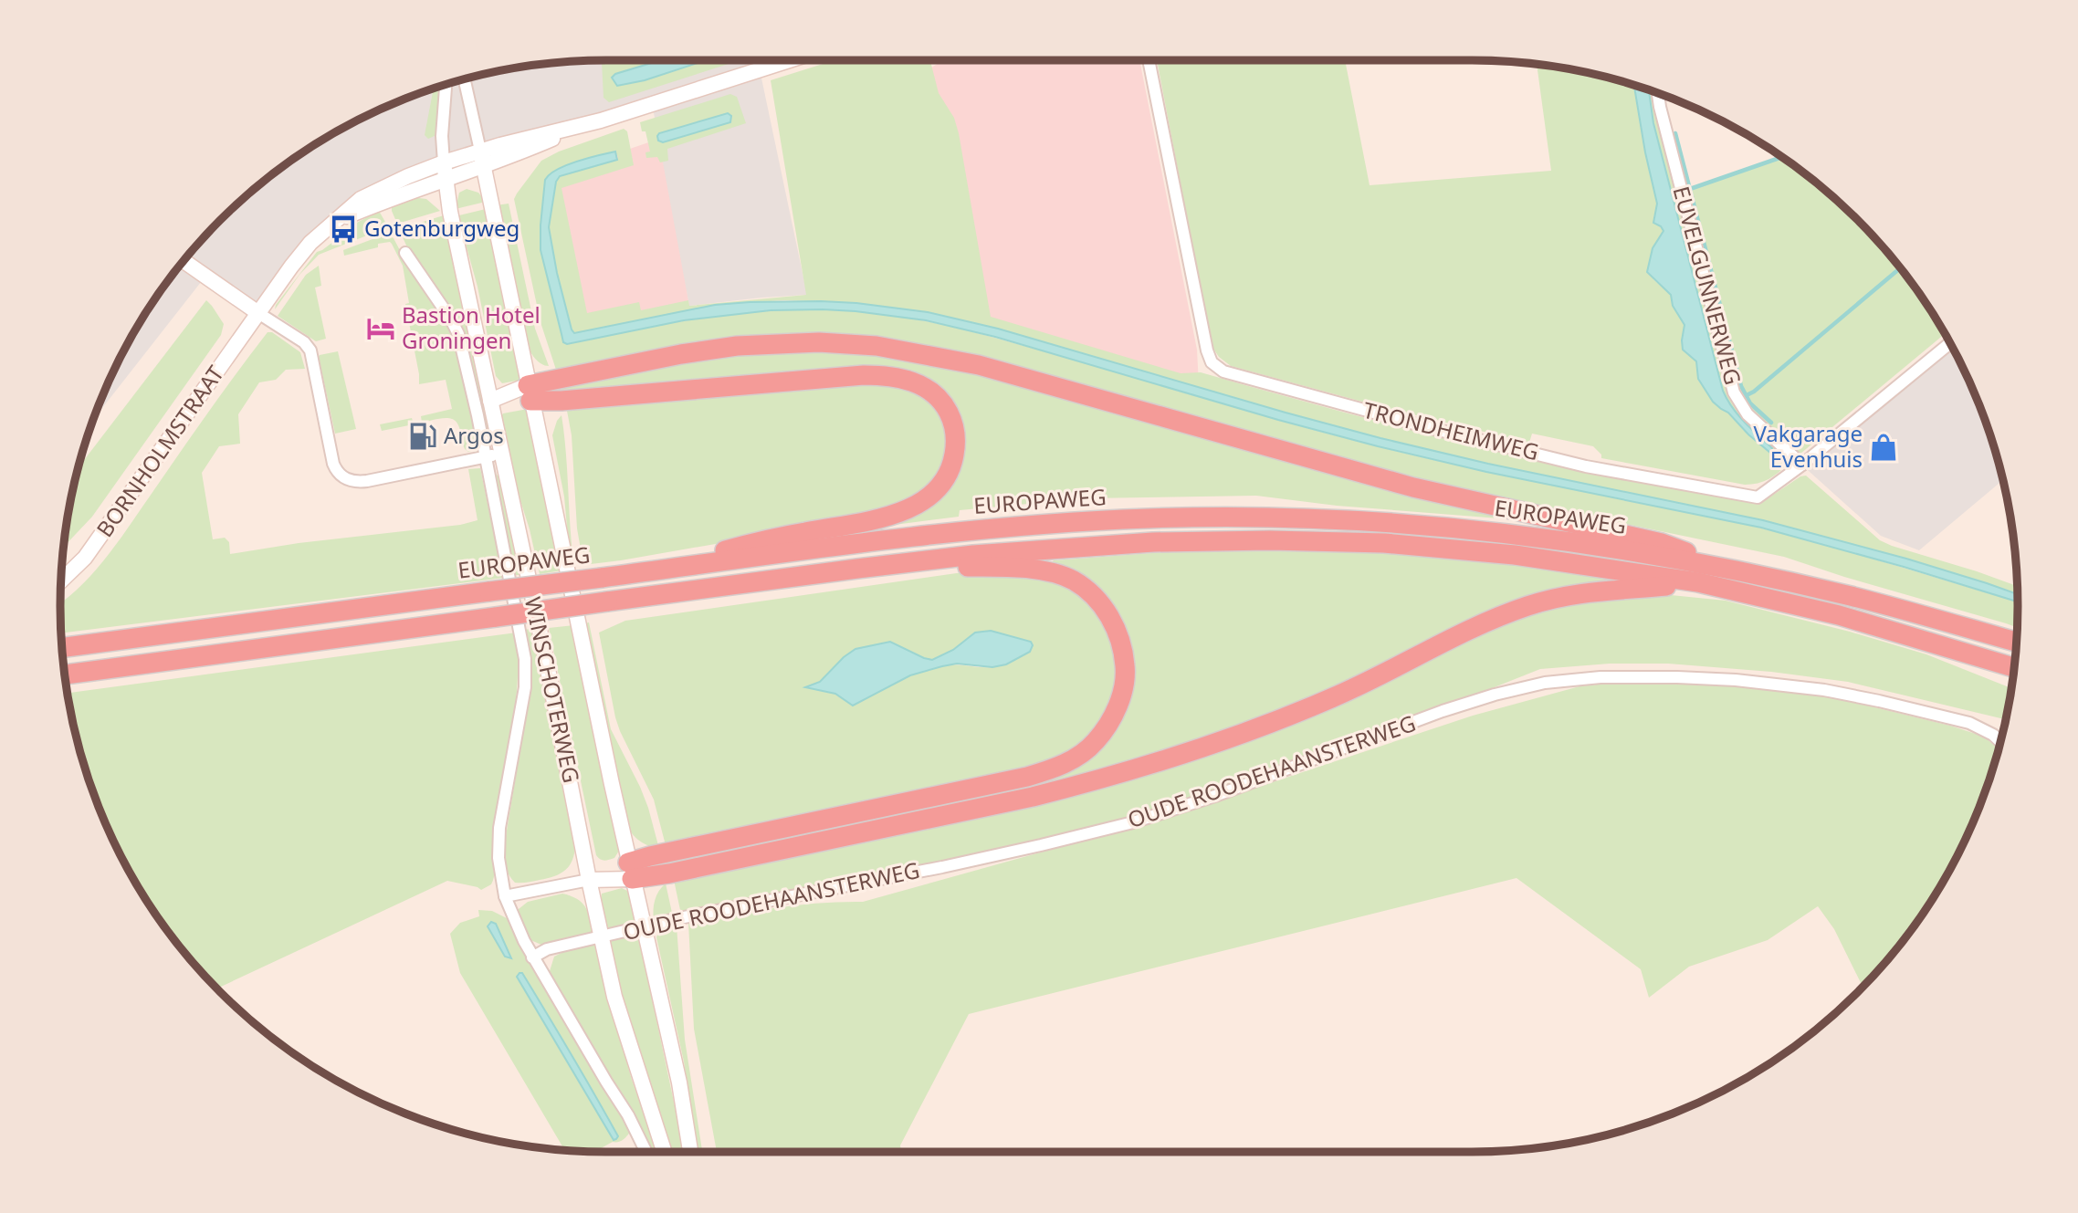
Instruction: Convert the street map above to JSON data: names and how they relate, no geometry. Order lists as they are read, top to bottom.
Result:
{
  "streets": {
    "highway": ["EUROPAWEG"],
    "street": [
      "EUVELGUNNERWEG",
      "TRONDHEIMWEG",
      "BORNHOLMSTRAAT",
      "WINSCHOTERWEG",
      "OUDE ROODEHAANSTERWEG"
    ]
  },
  "crossings": [
    ["EUVELGUNNERWEG", "TRONDHEIMWEG"],
    ["BORNHOLMSTRAAT", "WINSCHOTERWEG"],
    ["WINSCHOTERWEG", "OUDE ROODEHAANSTERWEG"]
  ],
  "places": {
    "bus stop": ["Gotenburgweg"],
    "hotel": ["Bastion Hotel Groningen"],
    "fuel station": ["Argos"],
    "shop": ["Vakgarage Evenhuis"]
  }
}
